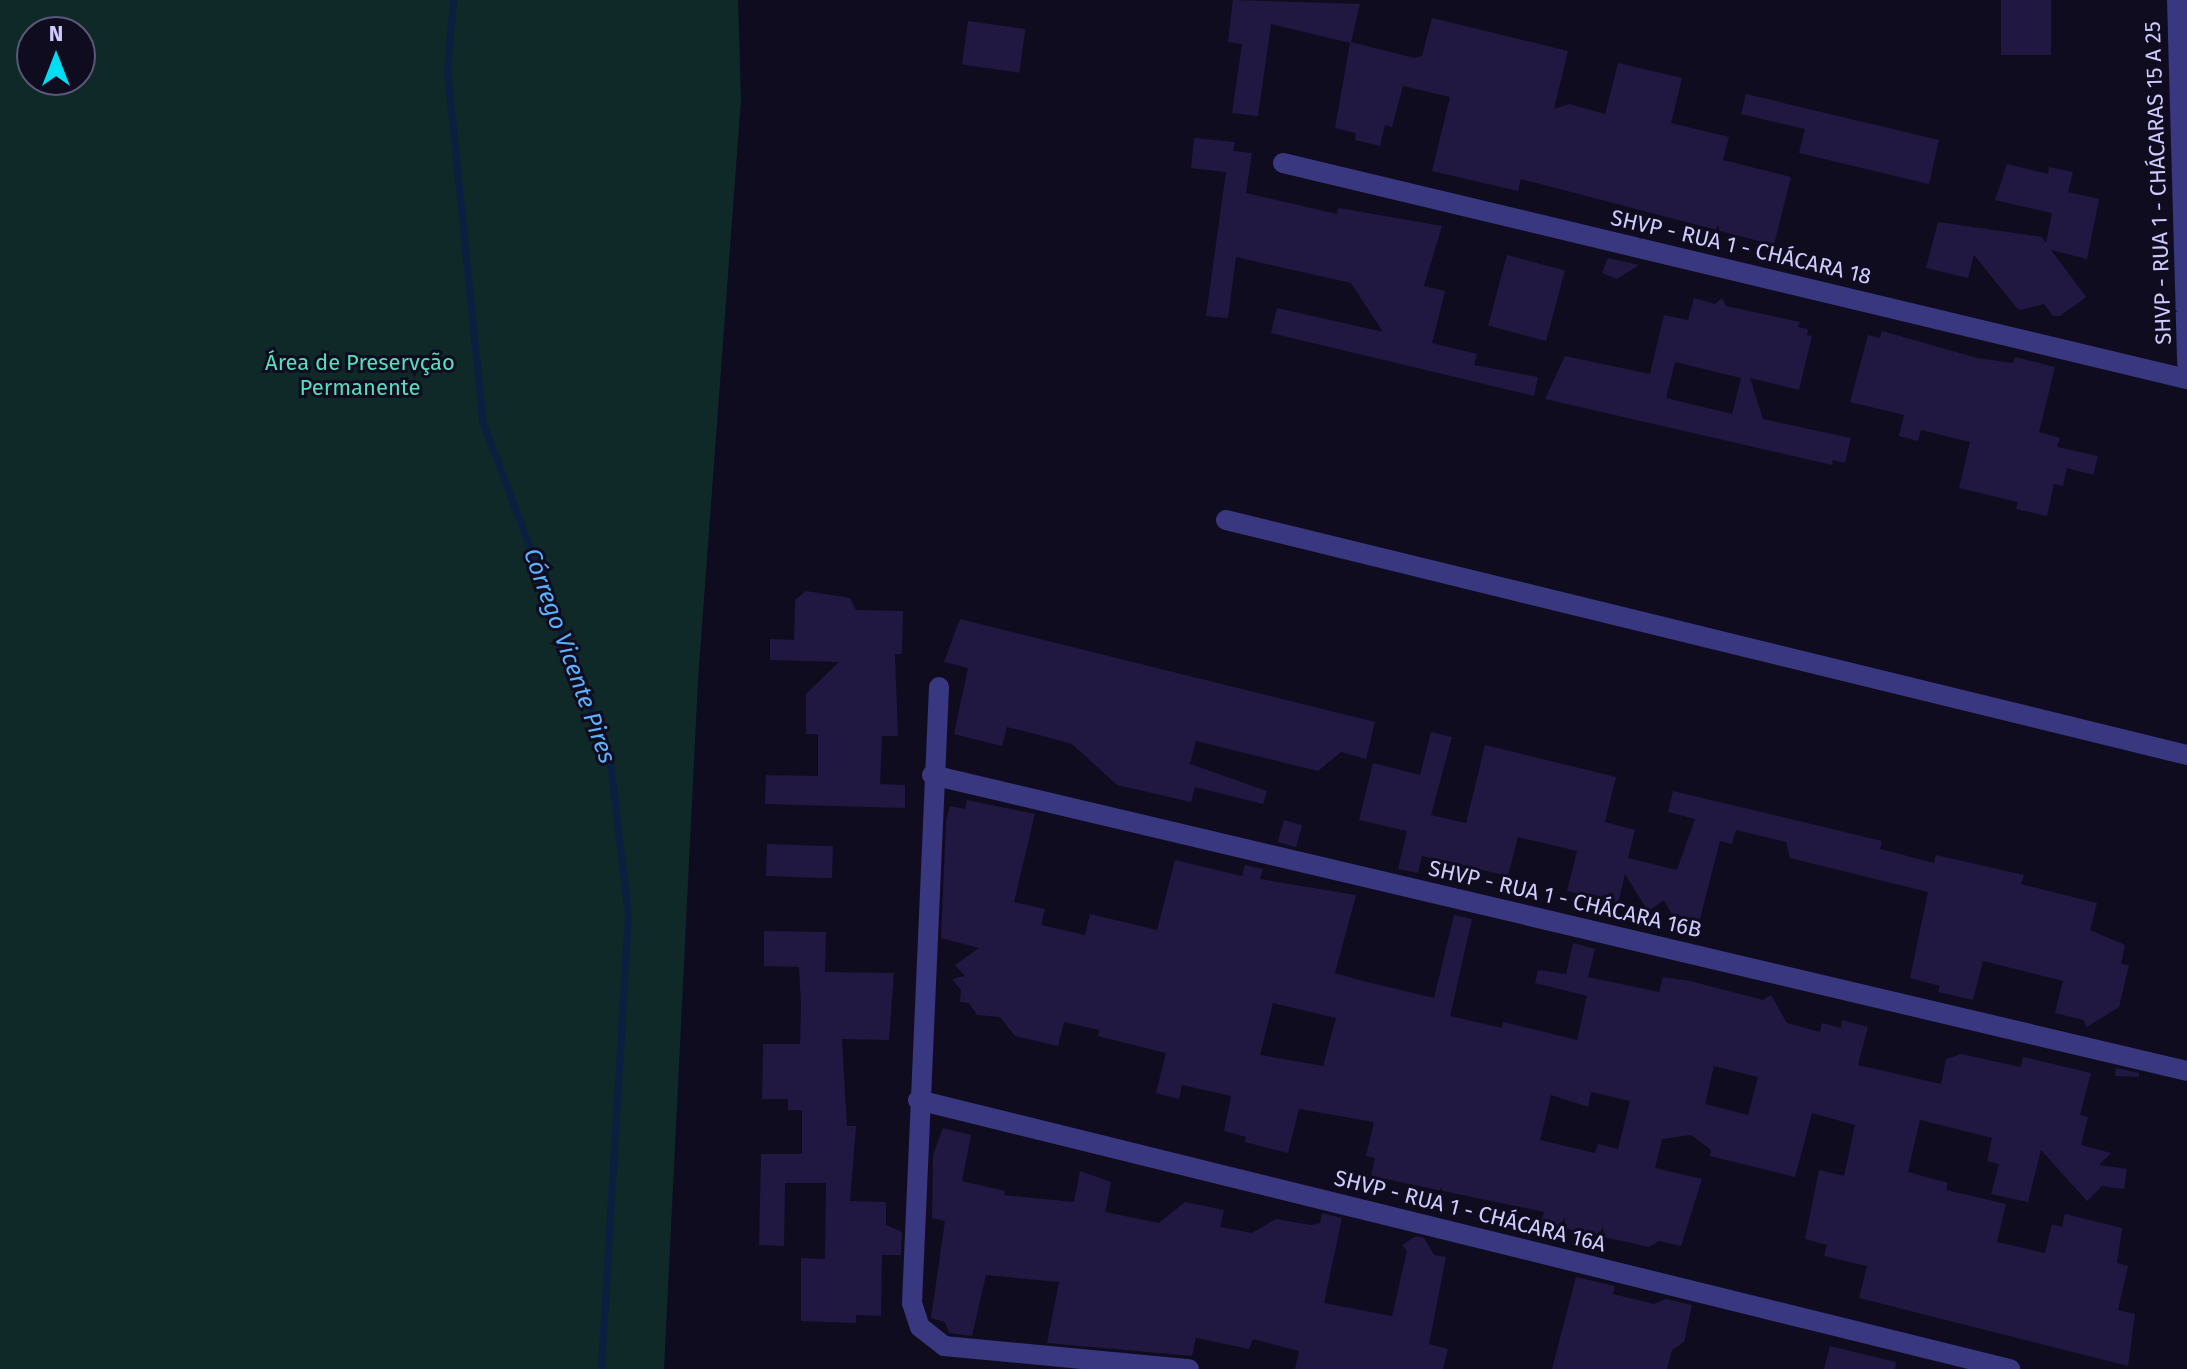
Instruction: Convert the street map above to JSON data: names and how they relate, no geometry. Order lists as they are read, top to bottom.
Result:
{
  "streets": {
    "street": [
      "SHVP - RUA 1 - CHÁCARAS 15 A 25",
      "SHVP - RUA 1 - CHÁCARA 18",
      "SHVP - RUA 1 - CHÁCARA 16B",
      "SHVP - RUA 1 - CHÁCARA 16A"
    ]
  },
  "water": ["Córrego Vicente Pires"],
  "parks": ["Área de Preservção Permanente"],
  "north": "top"
}
